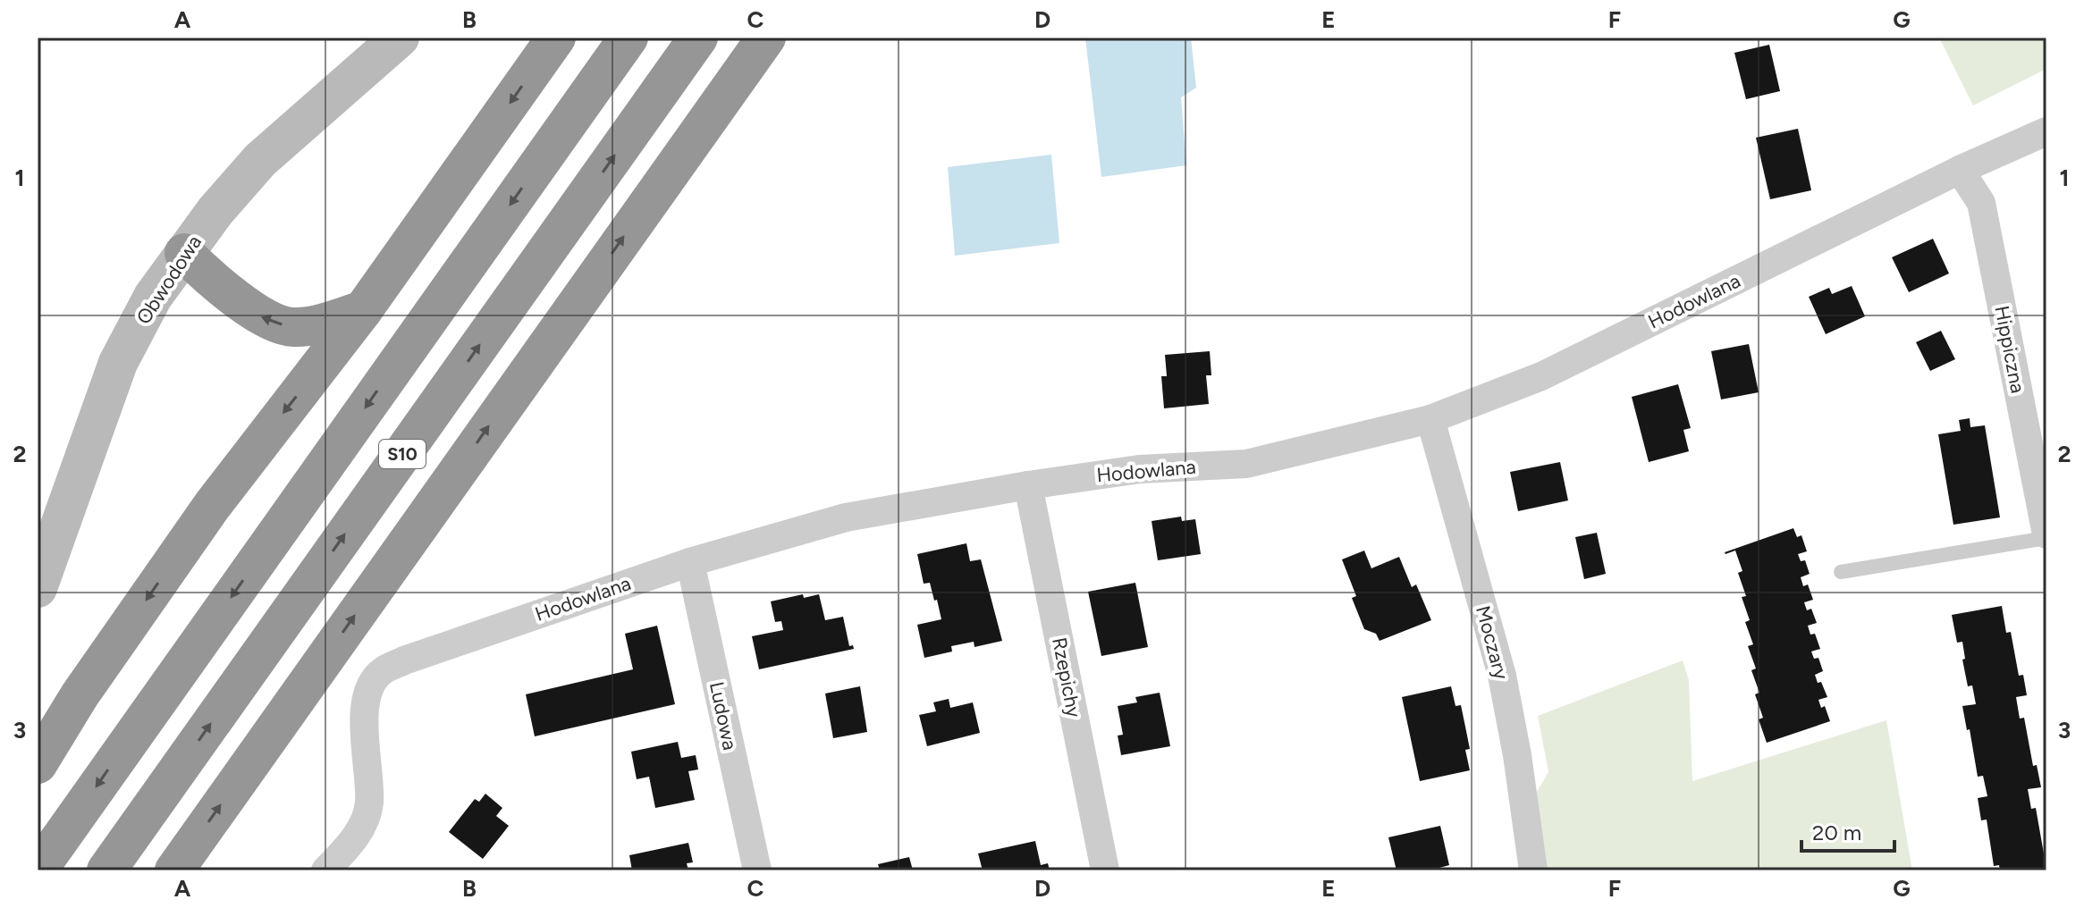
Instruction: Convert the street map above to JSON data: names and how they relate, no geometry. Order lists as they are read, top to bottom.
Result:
{
  "streets": {
    "highway": ["S10"],
    "street": [
      "Obwodowa",
      "Hodowlana",
      "Hippiczna",
      "Moczary",
      "Rzepichy",
      "Ludowa"
    ]
  },
  "crossings": [
    ["Hodowlana", "Hippiczna"],
    ["Hodowlana", "Moczary"],
    ["Hodowlana", "Rzepichy"],
    ["Hodowlana", "Ludowa"]
  ],
  "scale_bar": "20 m",
  "grid": {
    "columns": [
      "A",
      "B",
      "C",
      "D",
      "E",
      "F",
      "G"
    ],
    "rows": ["1", "2", "3"]
  }
}
